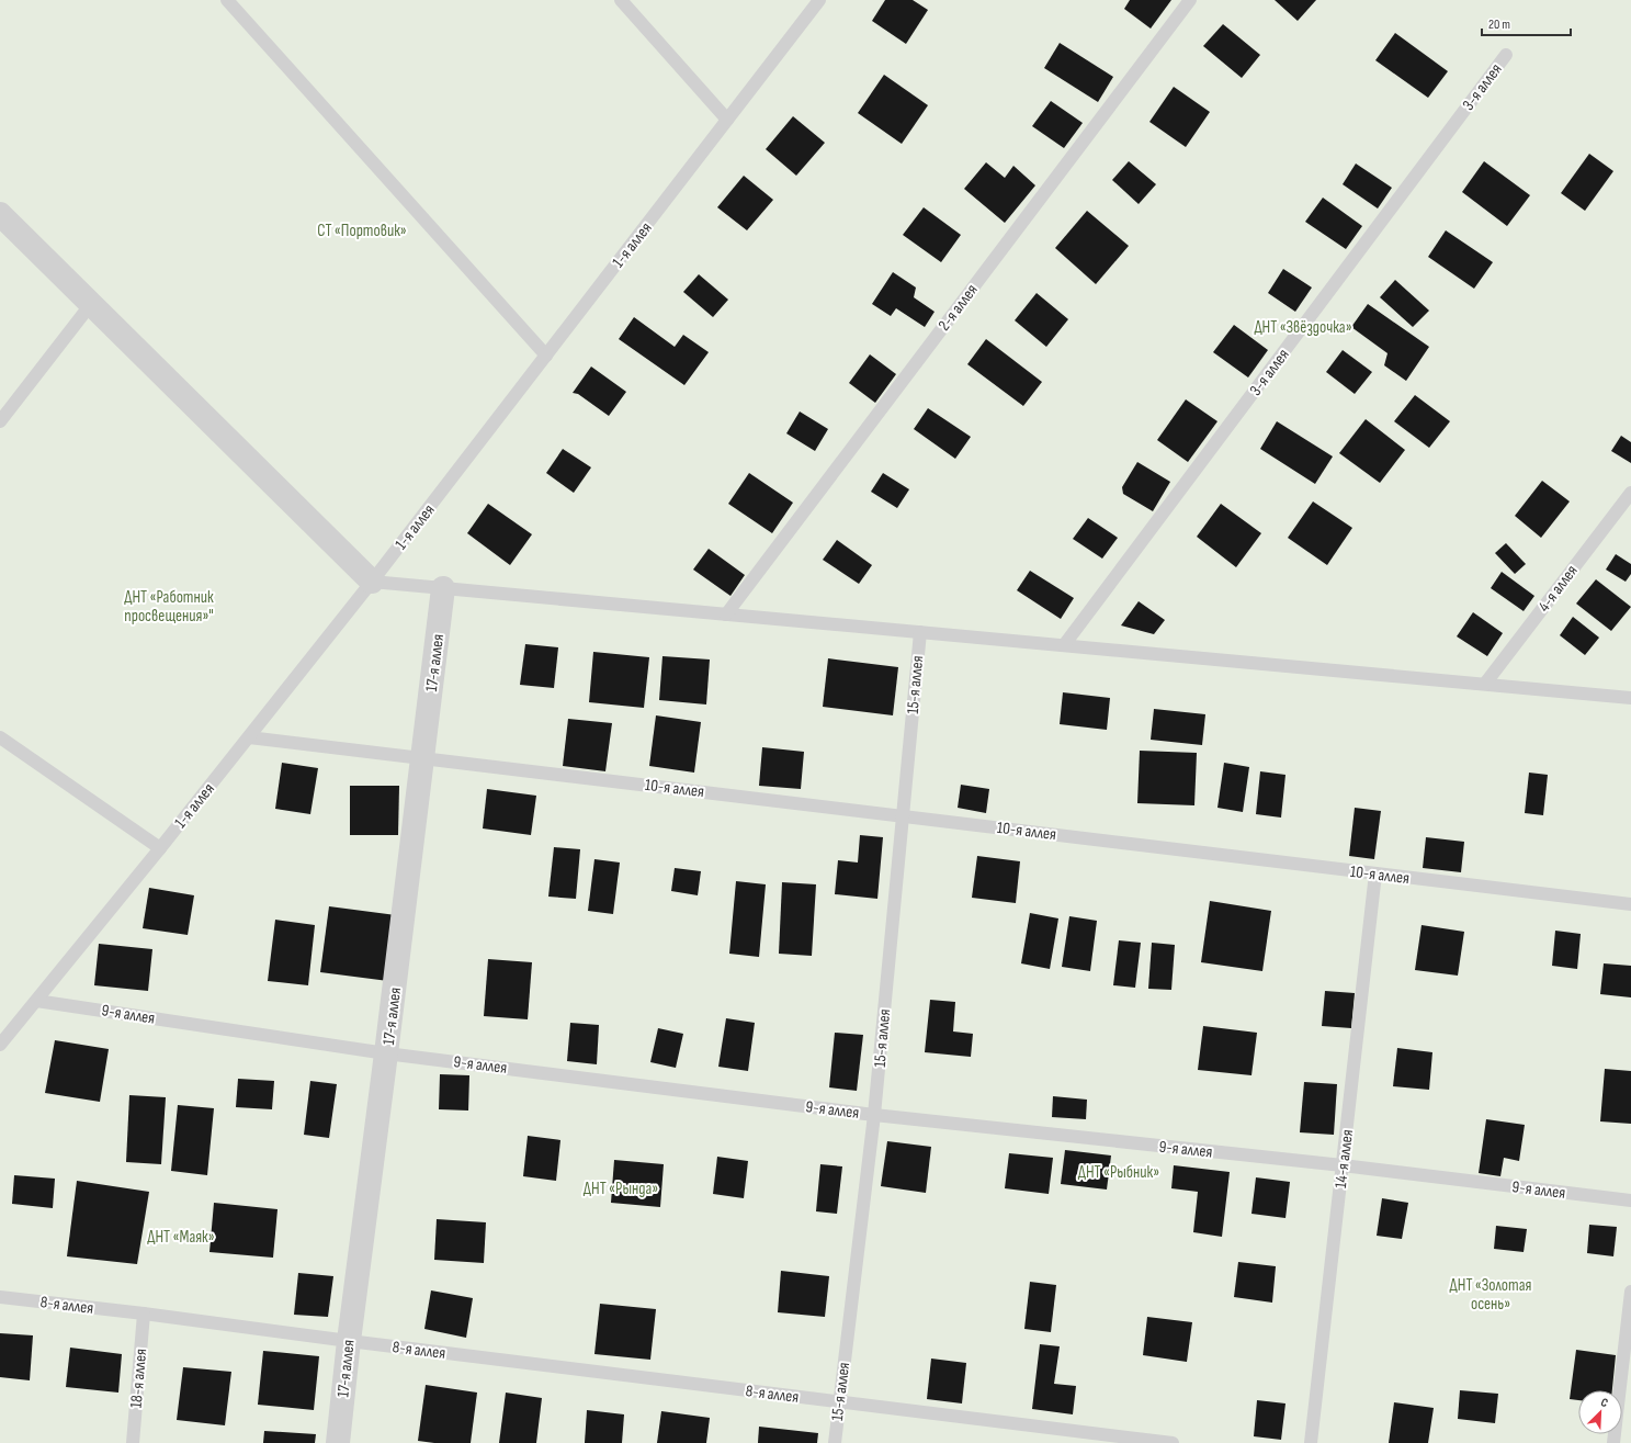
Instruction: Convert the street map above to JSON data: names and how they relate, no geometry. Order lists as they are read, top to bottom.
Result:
{
  "streets": {
    "street": ["17-я аллея"],
    "lane": [
      "3-я аллея",
      "1-я аллея",
      "2-я аллея",
      "4-я аллея",
      "15-я аллея",
      "10-я аллея",
      "9-я аллея",
      "14-я аллея",
      "8-я аллея",
      "18-я аллея"
    ]
  },
  "crossings": [
    ["1-я аллея", "10-я аллея"],
    ["1-я аллея", "9-я аллея"],
    ["17-я аллея", "10-я аллея"],
    ["17-я аллея", "9-я аллея"],
    ["17-я аллея", "8-я аллея"],
    ["15-я аллея", "10-я аллея"],
    ["15-я аллея", "9-я аллея"],
    ["15-я аллея", "8-я аллея"],
    ["10-я аллея", "14-я аллея"],
    ["9-я аллея", "14-я аллея"],
    ["8-я аллея", "18-я аллея"]
  ],
  "parks": [
    "СТ «Портовик»",
    "ДНТ «Звёздочка»",
    "ДНТ «Работник просвещения»\"",
    "ДНТ «Рыбник»",
    "ДНТ «Рында»",
    "ДНТ «Маяк»",
    "ДНТ «Золотая осень»"
  ],
  "scale_bar": "20 m",
  "north": "top right"
}
